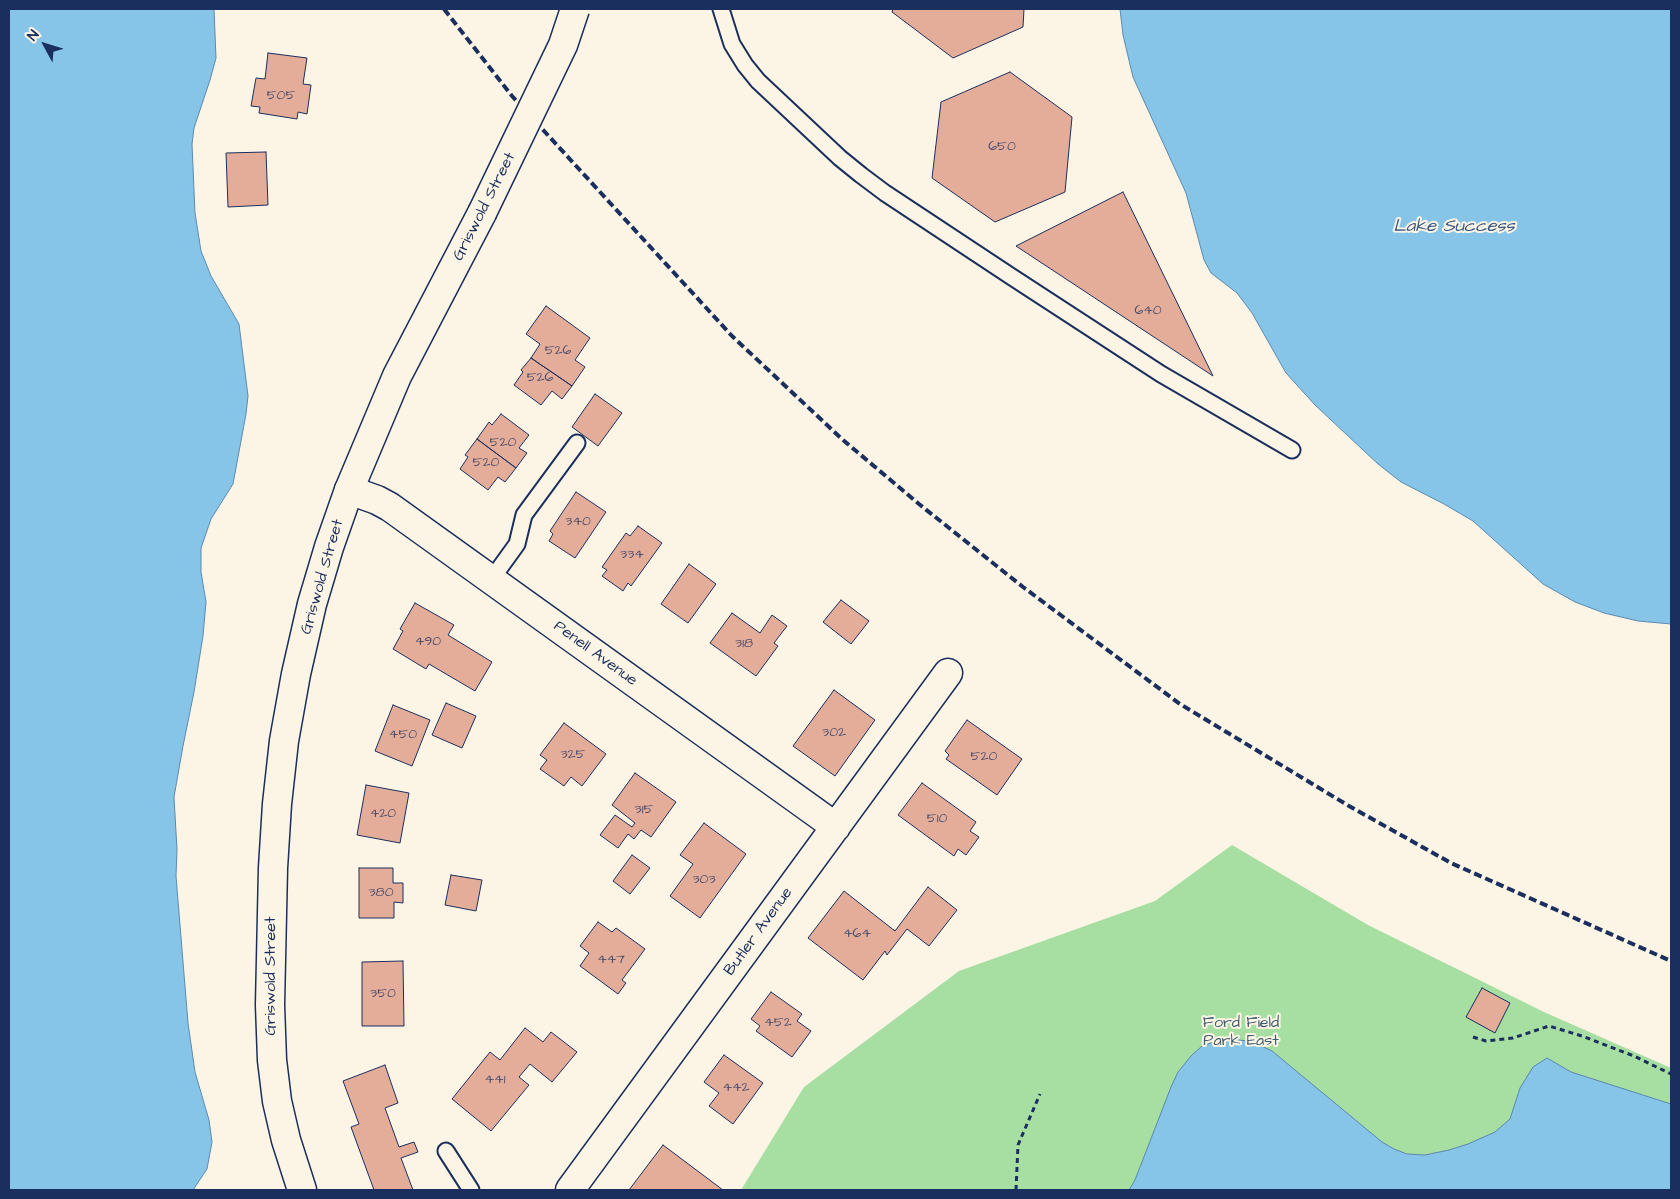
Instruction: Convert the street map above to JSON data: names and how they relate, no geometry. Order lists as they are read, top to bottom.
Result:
{
  "streets": {
    "street": ["Griswold Street", "Penell Avenue", "Butler Avenue"]
  },
  "crossings": [
    ["Griswold Street", "Penell Avenue"],
    ["Penell Avenue", "Butler Avenue"]
  ],
  "water": ["Lake Success"],
  "parks": ["Ford Field Park East"],
  "house_numbers": [
    "505",
    "650",
    "640",
    "526",
    "526",
    "520",
    "520",
    "340",
    "334",
    "490",
    "318",
    "302",
    "450",
    "325",
    "520",
    "315",
    "420",
    "510",
    "303",
    "380",
    "464",
    "447",
    "350",
    "452",
    "441",
    "442"
  ],
  "north": "top left"
}
